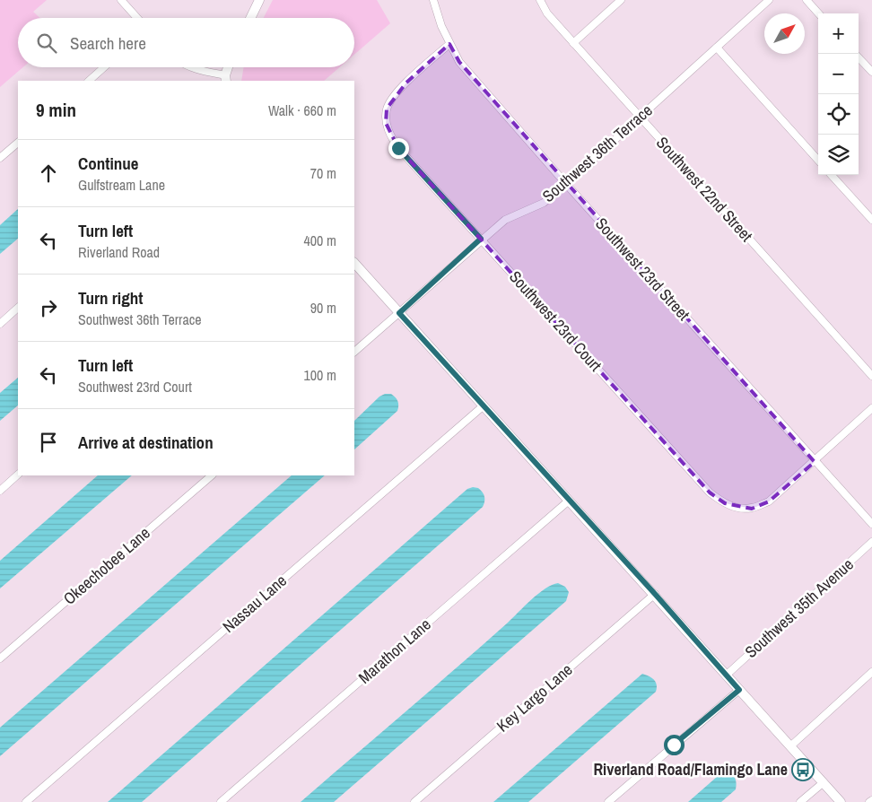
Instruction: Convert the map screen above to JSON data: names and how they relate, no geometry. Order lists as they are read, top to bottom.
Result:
{
  "streets": {
    "street": [
      "Southwest 36th Terrace",
      "Southwest 22nd Street",
      "Southwest 23rd Street",
      "Southwest 23rd Court",
      "Okeechobee Lane",
      "Nassau Lane",
      "Southwest 35th Avenue",
      "Marathon Lane",
      "Key Largo Lane"
    ]
  },
  "crossings": [
    ["Southwest 36th Terrace", "Southwest 22nd Street"],
    ["Southwest 36th Terrace", "Southwest 23rd Street"],
    ["Southwest 36th Terrace", "Southwest 23rd Court"],
    ["Southwest 23rd Street", "Southwest 23rd Court"]
  ],
  "places": {
    "bus stop": ["Riverland Road/Flamingo Lane"]
  },
  "north": "top right",
  "page": {
    "map_buttons": ["+", "−"],
    "search": "Search here",
    "heading": ["9 min", "Walk · 660 m"],
    "list": [
      ["Continue", "Gulfstream Lane", "70 m"],
      ["Turn left", "Riverland Road", "400 m"],
      ["Turn right", "Southwest 36th Terrace", "90 m"],
      ["Turn left", "Southwest 23rd Court", "100 m"],
      "Arrive at destination"
    ]
  }
}
